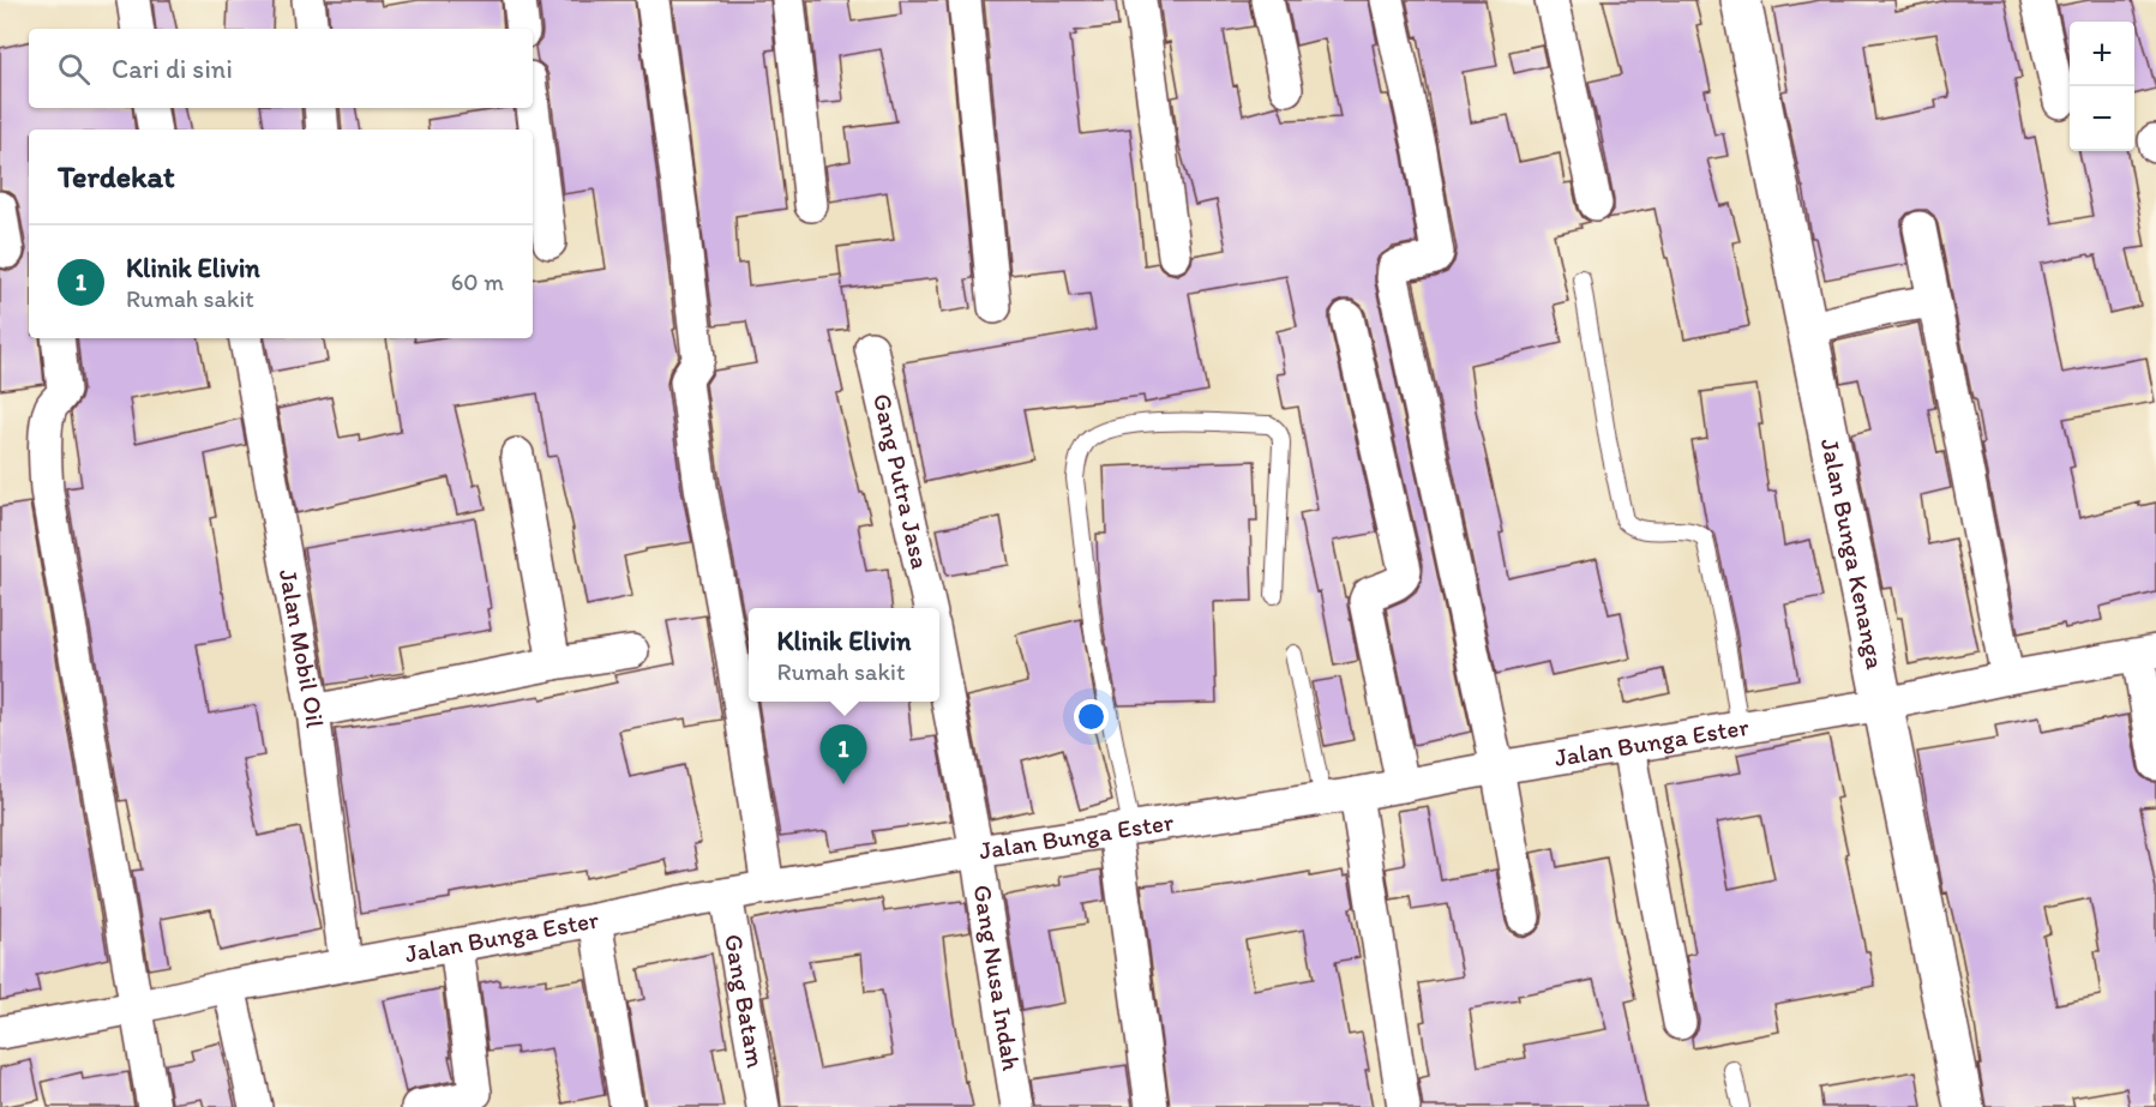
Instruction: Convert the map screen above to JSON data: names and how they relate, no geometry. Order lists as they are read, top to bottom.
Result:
{
  "streets": {
    "street": [
      "Gang Putra Jasa",
      "Jalan Bunga Kenanga",
      "Jalan Mobil Oil",
      "Jalan Bunga Ester",
      "Gang Nusa Indah",
      "Gang Batam"
    ]
  },
  "crossings": [
    ["Jalan Bunga Kenanga", "Jalan Bunga Ester"],
    ["Jalan Mobil Oil", "Jalan Bunga Ester"],
    ["Jalan Bunga Ester", "Gang Nusa Indah"],
    ["Jalan Bunga Ester", "Gang Batam"]
  ],
  "page": {
    "map_buttons": ["+", "−"],
    "search": "Cari di sini",
    "heading": "Terdekat",
    "list": [
      {
        "mark": "1",
        "name": "Klinik Elivin",
        "note": "Rumah sakit",
        "value": "60 m"
      }
    ],
    "popup": ["Klinik Elivin", "Rumah sakit"],
    "pins": "1"
  }
}
